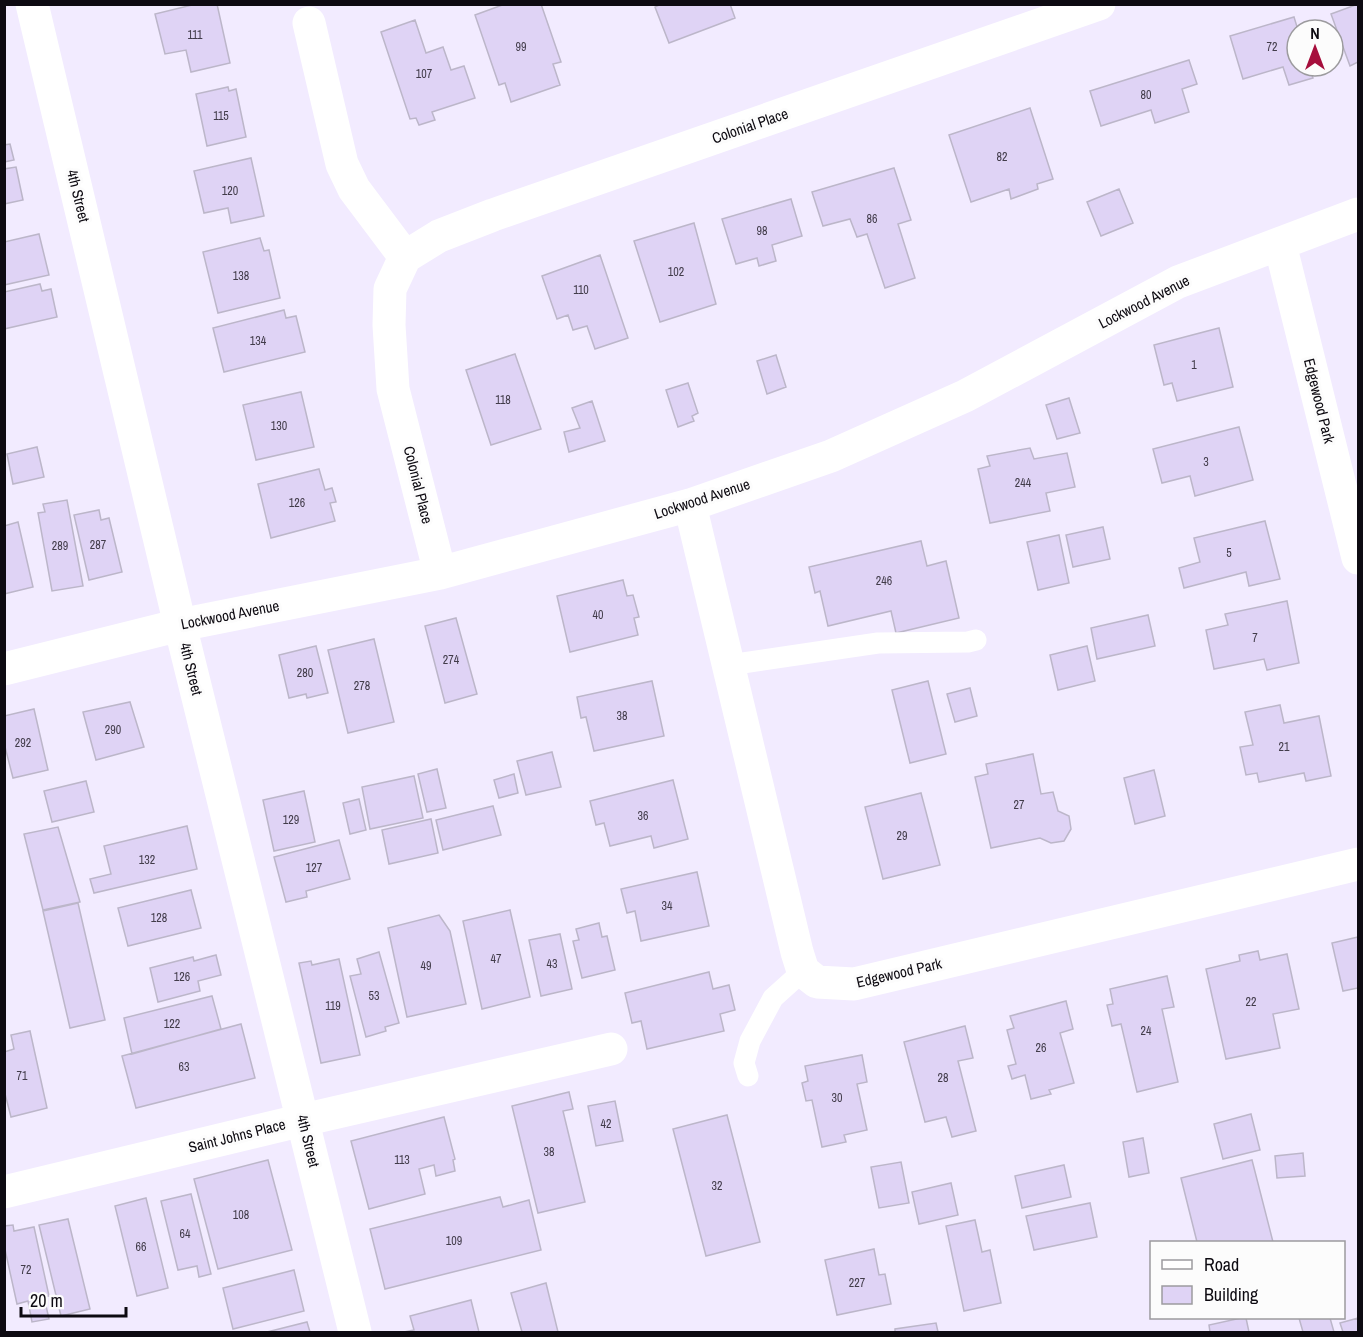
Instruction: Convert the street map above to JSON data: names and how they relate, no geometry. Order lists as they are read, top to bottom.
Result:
{
  "streets": {
    "street": [
      "Colonial Place",
      "4th Street",
      "Lockwood Avenue",
      "Edgewood Park",
      "Saint Johns Place"
    ]
  },
  "crossings": [
    ["Colonial Place", "Lockwood Avenue"],
    ["4th Street", "Lockwood Avenue"],
    ["4th Street", "Saint Johns Place"],
    ["Lockwood Avenue", "Edgewood Park"]
  ],
  "house_numbers": [
    "111",
    "99",
    "72",
    "107",
    "80",
    "115",
    "82",
    "120",
    "86",
    "98",
    "102",
    "138",
    "110",
    "134",
    "1",
    "118",
    "130",
    "3",
    "244",
    "126",
    "287",
    "289",
    "5",
    "246",
    "40",
    "7",
    "274",
    "280",
    "278",
    "38",
    "290",
    "292",
    "21",
    "27",
    "36",
    "129",
    "29",
    "132",
    "127",
    "34",
    "128",
    "47",
    "43",
    "49",
    "126",
    "53",
    "22",
    "119",
    "122",
    "24",
    "26",
    "63",
    "71",
    "28",
    "30",
    "42",
    "38",
    "113",
    "32",
    "108",
    "64",
    "109",
    "66",
    "72",
    "227"
  ],
  "legend": ["Road", "Building"],
  "scale_bar": "20 m",
  "north": "top"
}
